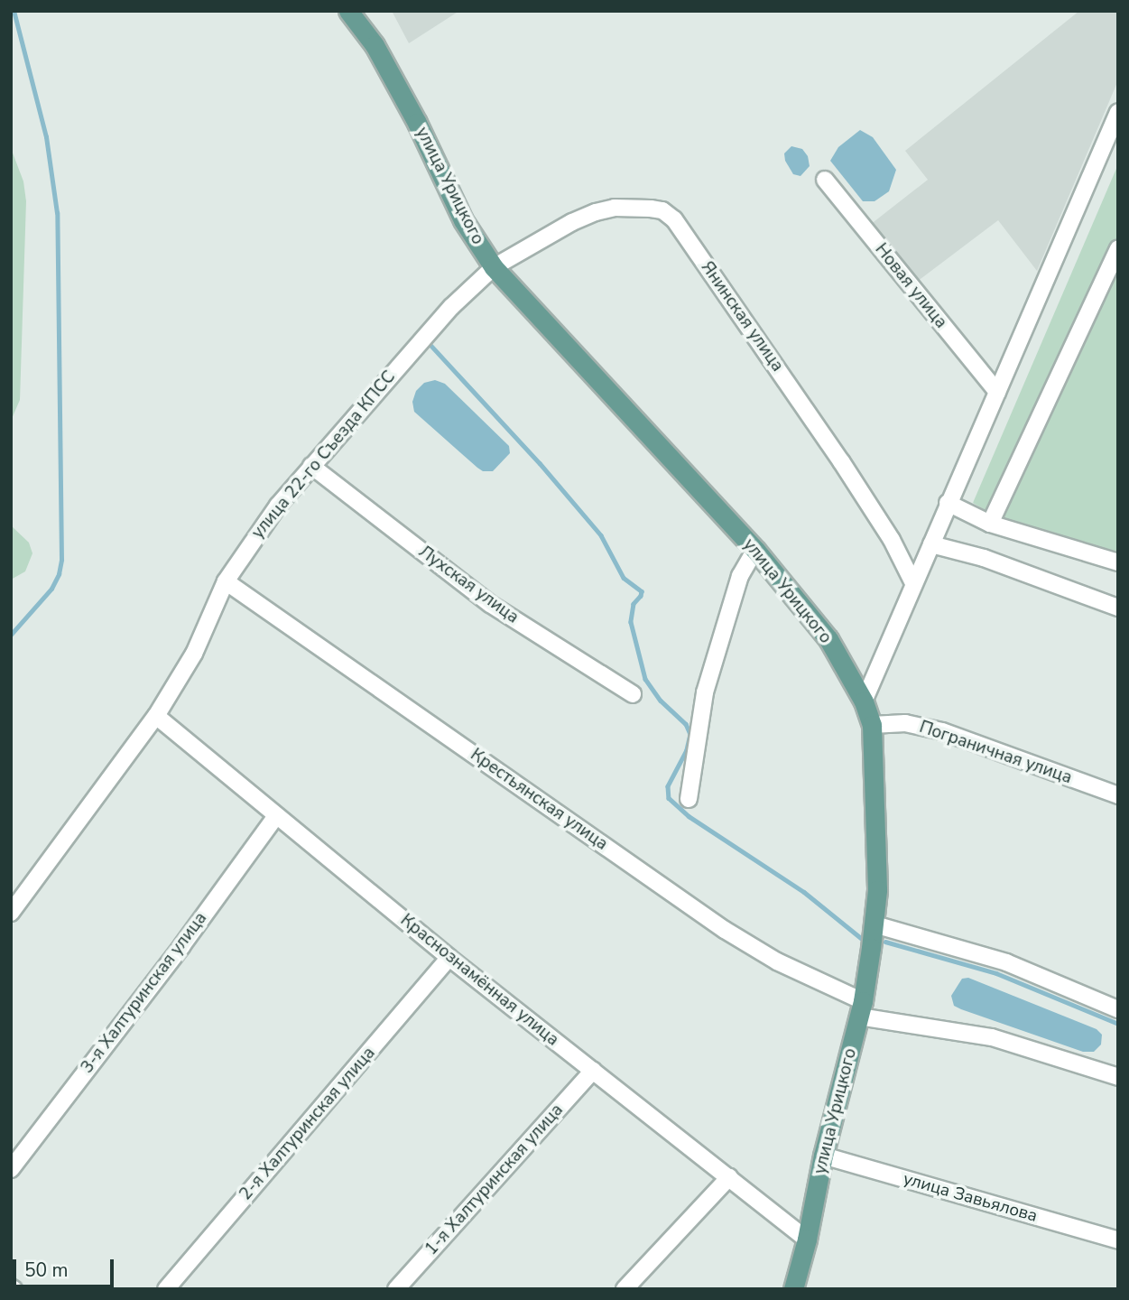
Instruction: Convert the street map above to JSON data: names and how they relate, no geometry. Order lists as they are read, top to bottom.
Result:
{
  "streets": {
    "main road": ["улица Урицкого"],
    "street": [
      "Новая улица",
      "Янинская улица",
      "улица 22-го Съезда КПСС",
      "Лухская улица",
      "Пограничная улица",
      "Крестьянская улица",
      "Краснознамённая улица",
      "3-я Халтуринская улица",
      "2-я Халтуринская улица",
      "1-я Халтуринская улица",
      "улица Завьялова"
    ]
  },
  "crossings": [
    ["улица Урицкого", "Янинская улица"],
    ["улица Урицкого", "улица 22-го Съезда КПСС"],
    ["улица Урицкого", "Пограничная улица"],
    ["улица Урицкого", "Крестьянская улица"],
    ["улица Урицкого", "Краснознамённая улица"],
    ["улица Урицкого", "улица Завьялова"],
    ["Янинская улица", "улица 22-го Съезда КПСС"],
    ["улица 22-го Съезда КПСС", "Лухская улица"],
    ["улица 22-го Съезда КПСС", "Крестьянская улица"],
    ["улица 22-го Съезда КПСС", "Краснознамённая улица"],
    ["Краснознамённая улица", "3-я Халтуринская улица"],
    ["Краснознамённая улица", "2-я Халтуринская улица"],
    ["Краснознамённая улица", "1-я Халтуринская улица"]
  ],
  "scale_bar": "50 m"
}
